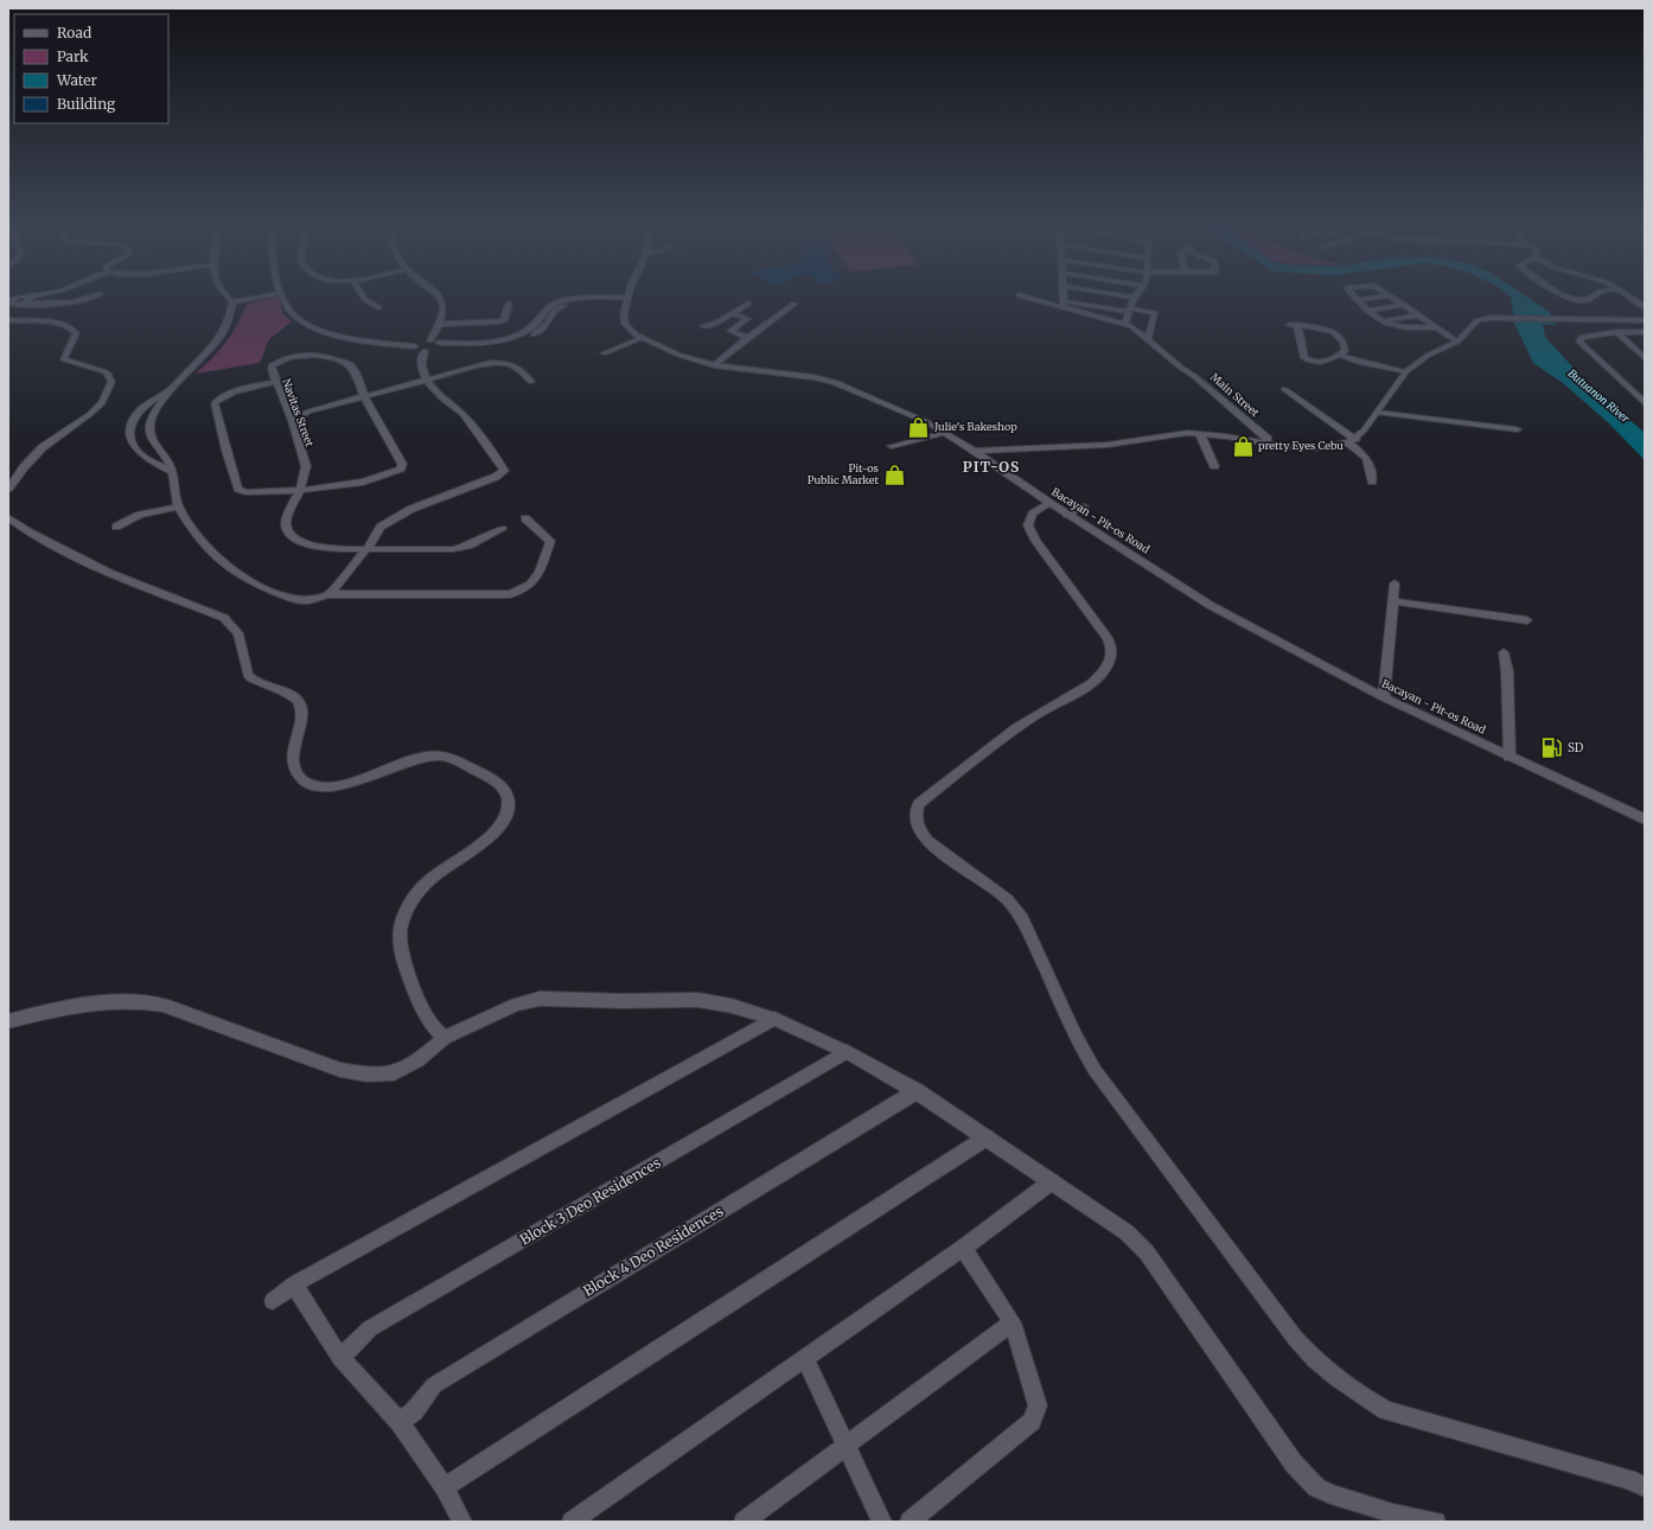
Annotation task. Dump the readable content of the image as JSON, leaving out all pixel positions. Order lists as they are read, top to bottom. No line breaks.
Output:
{"streets":{"street":["Main Street","Navitas Street","Bacayan - Pit-os Road","Block 3 Deo Residences","Block 4 Deo Residences"]},"districts":["PIT-OS"],"water":["Butuanon River"],"places":{"shop":["Julie's Bakeshop","pretty Eyes Cebu","Pit-os Public Market"],"fuel station":["SD"]},"legend":["Road","Park","Water","Building"]}
